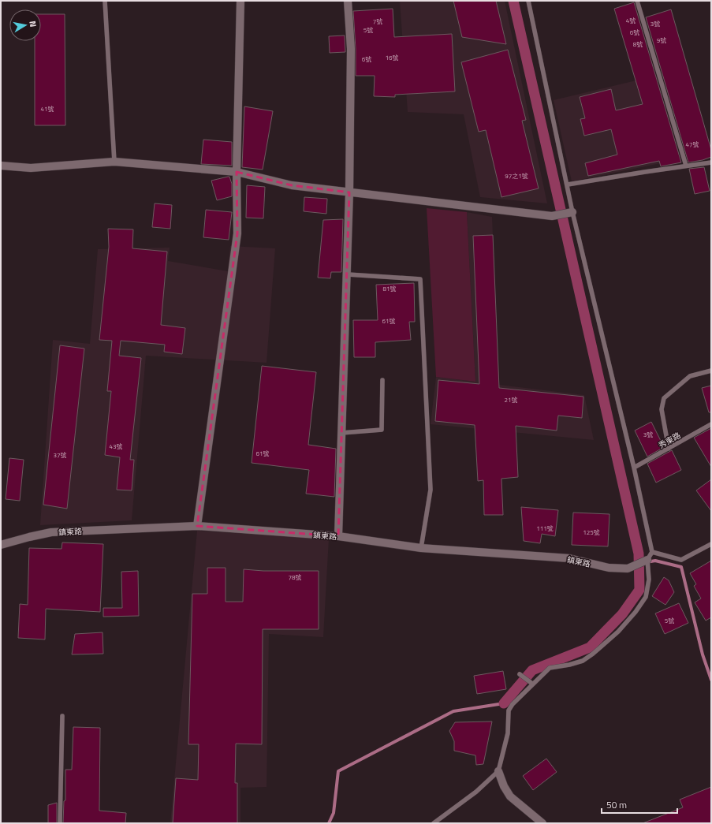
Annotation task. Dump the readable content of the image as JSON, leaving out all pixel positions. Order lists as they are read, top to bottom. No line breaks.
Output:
{"streets":{"street":["鎮東路"],"lane":["秀東路"]},"house_numbers":["4號","7號","3號","5號","6號","9號","8號","16號","6號","41號","47號","97之1號","81號","61號","21號","3號","43號","61號","37號","111號","125號","78號","5號"],"scale_bar":"50 m","north":"right"}
